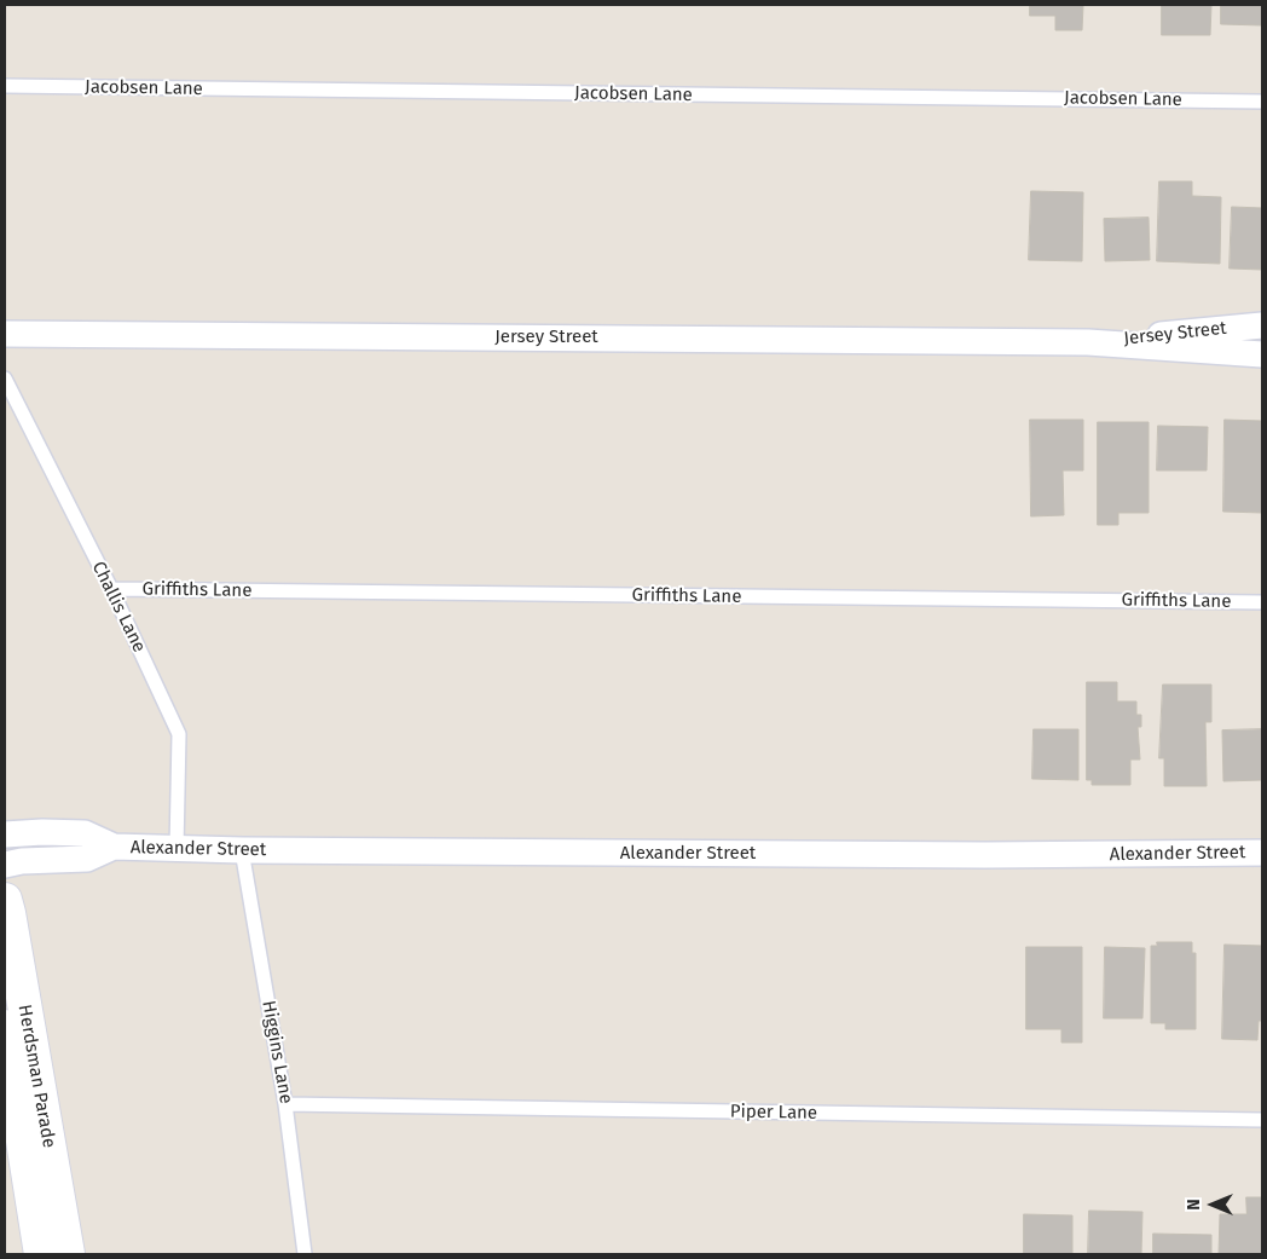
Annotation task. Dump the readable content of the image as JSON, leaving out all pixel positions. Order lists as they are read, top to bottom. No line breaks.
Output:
{"streets":{"main road":["Herdsman Parade"],"street":["Jersey Street","Alexander Street"],"lane":["Jacobsen Lane","Griffiths Lane","Challis Lane","Higgins Lane","Piper Lane"]},"crossings":[["Griffiths Lane","Challis Lane"],["Challis Lane","Alexander Street"],["Alexander Street","Higgins Lane"],["Higgins Lane","Piper Lane"]],"north":"left"}
